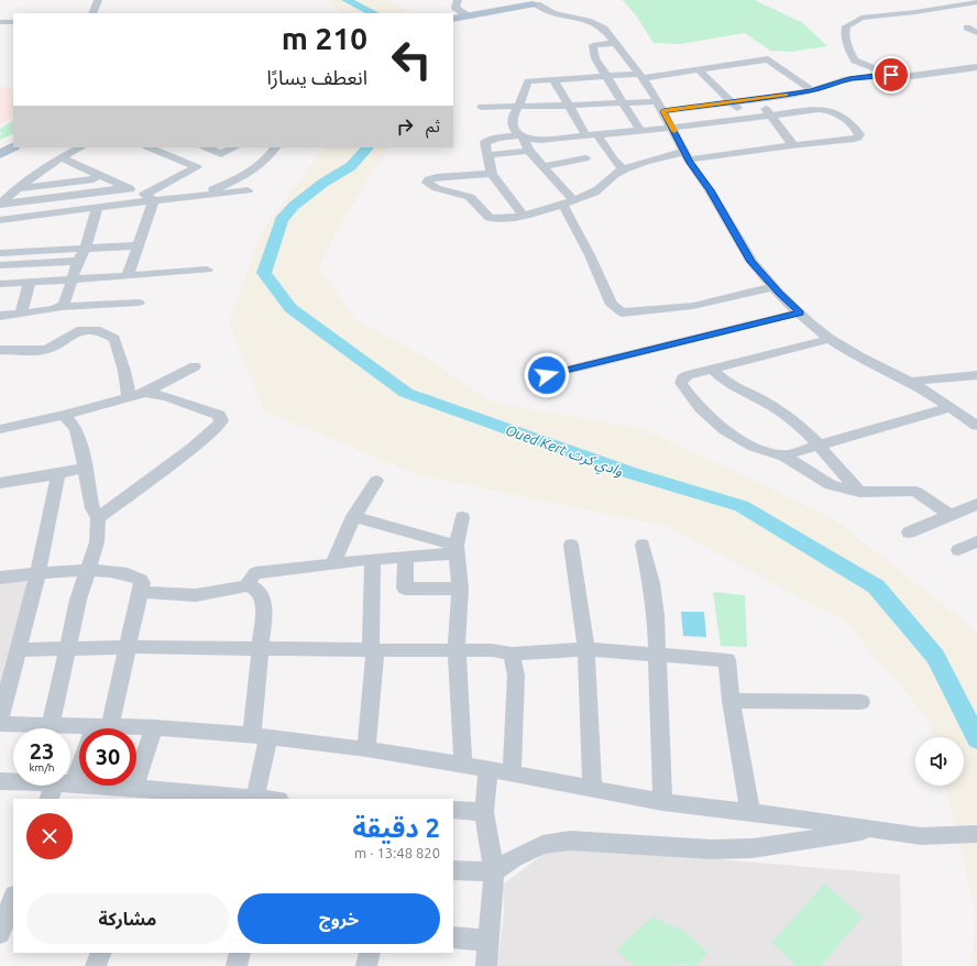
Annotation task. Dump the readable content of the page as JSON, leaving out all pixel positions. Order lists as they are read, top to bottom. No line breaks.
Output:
{"water":["Oued Kert وادي كرت"],"page":{"turn":["210 m","انعطف يسارًا"],"then":"ثم","speed":"23 km/h","limit":"30","heading":["2 دقيقة","820 m · 13:48"],"buttons":["خروج","مشاركة"]}}
